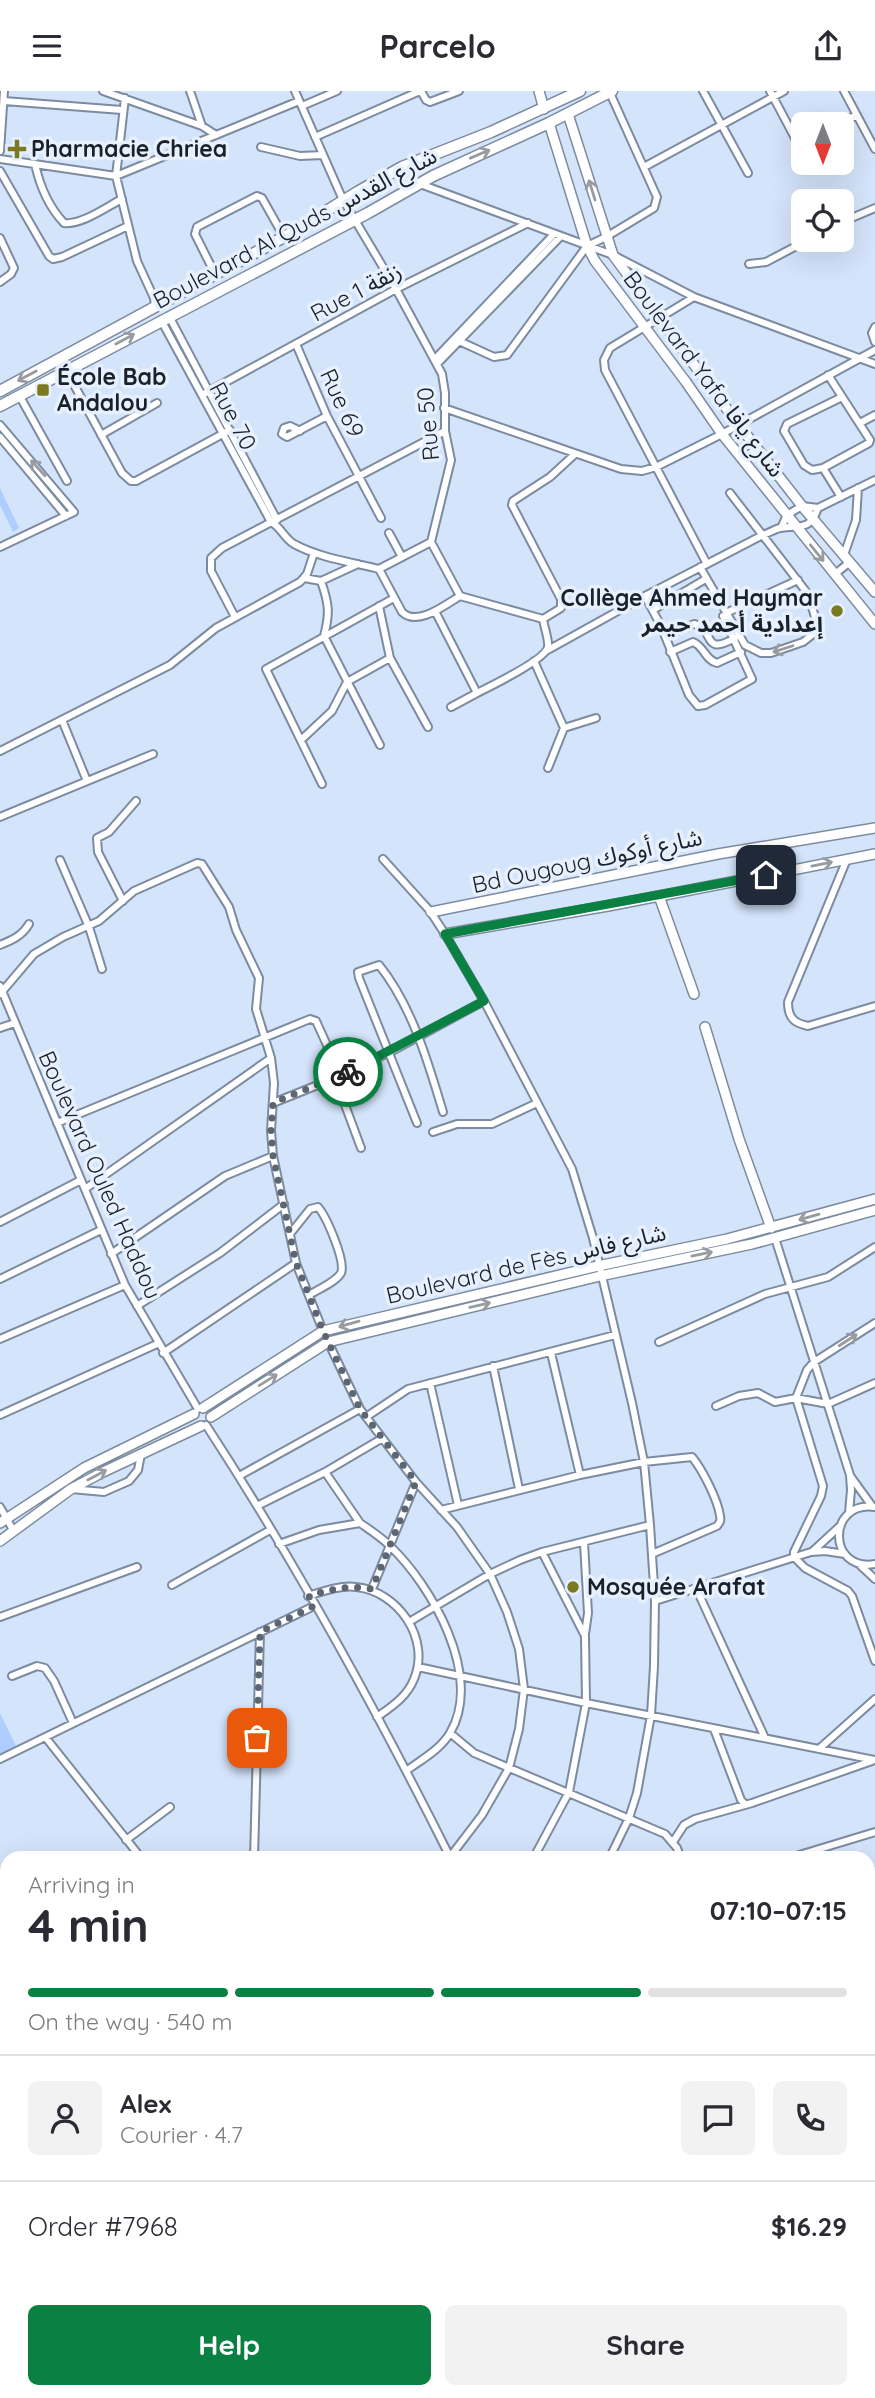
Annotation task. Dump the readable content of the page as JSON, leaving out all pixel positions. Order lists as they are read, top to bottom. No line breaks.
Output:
{"streets":{"main road":["Boulevard Al Quds شارع القدس"],"street":["Rue 1 زنقة","Boulevard Yafa شارع يافا","Rue 69","Rue 70","Rue 50","Bd Ougoug شارع أوكوك","Boulevard Ouled Haddou","Boulevard de Fès شارع فاس"]},"crossings":[["Boulevard Al Quds شارع القدس","Boulevard Yafa شارع يافا"],["Boulevard Al Quds شارع القدس","Rue 70"],["Boulevard Al Quds شارع القدس","Rue 50"],["Rue 1 زنقة","Rue 69"],["Rue 1 زنقة","Rue 70"],["Rue 1 زنقة","Rue 50"],["Boulevard Ouled Haddou","Boulevard de Fès شارع فاس"]],"places":{"health":["Pharmacie Chriea"],"transit":["École Bab Andalou"],"other":["Collège Ahmed Haymar إعدادية أحمد حيمر","Mosquée Arafat"]},"north":"bottom","page":{"header":"Parcelo","heading":["4 min","Arriving in","07:10–07:15"],"panel":["Alex","Courier · 4.7","Order #7968","$16.29"],"bar":"On the way · 540 m","buttons":["Help","Share"]}}
